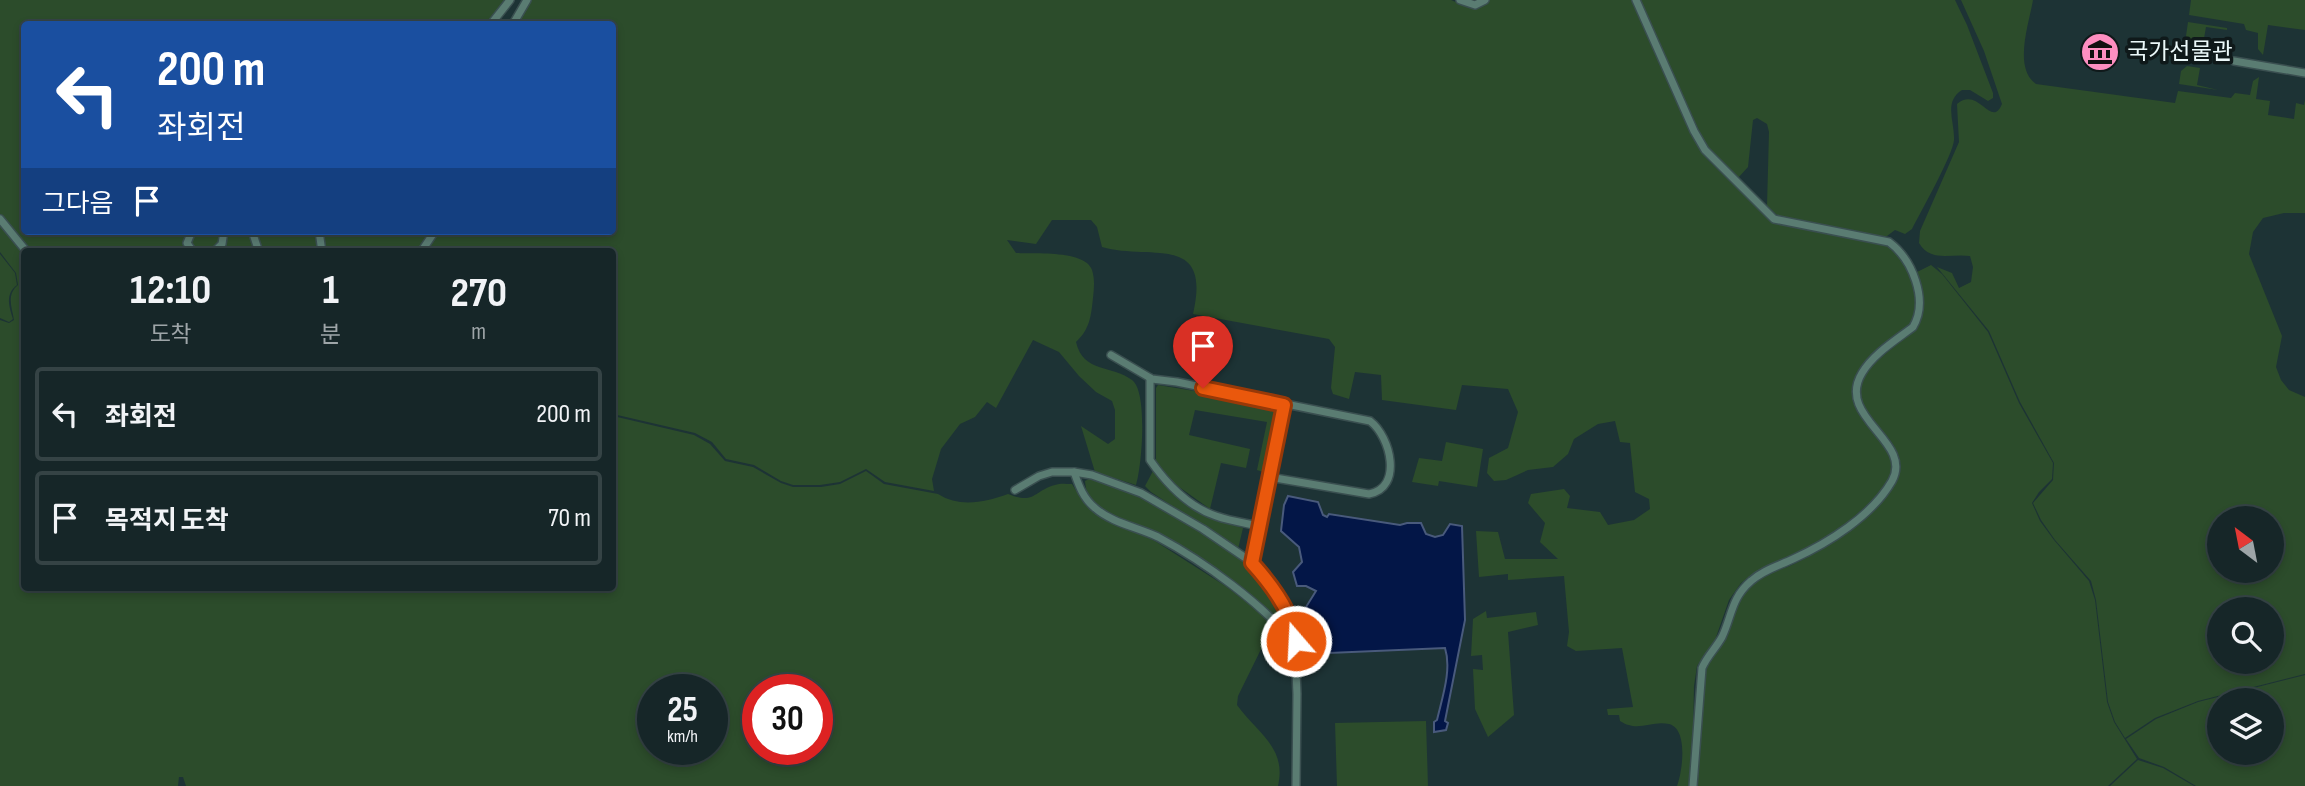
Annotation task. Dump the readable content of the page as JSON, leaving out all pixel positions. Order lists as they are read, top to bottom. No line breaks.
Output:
{"places":{"museum":["국가선물관"]},"north":"top left","page":{"turn":["200 m","좌회전"],"then":"그다음","eta":["12:10","도착","1","분","270","m"],"list":[{"name":"좌회전","value":"200 m"},{"name":"목적지 도착","value":"70 m"}],"speed":"25 km/h","limit":"30"}}
